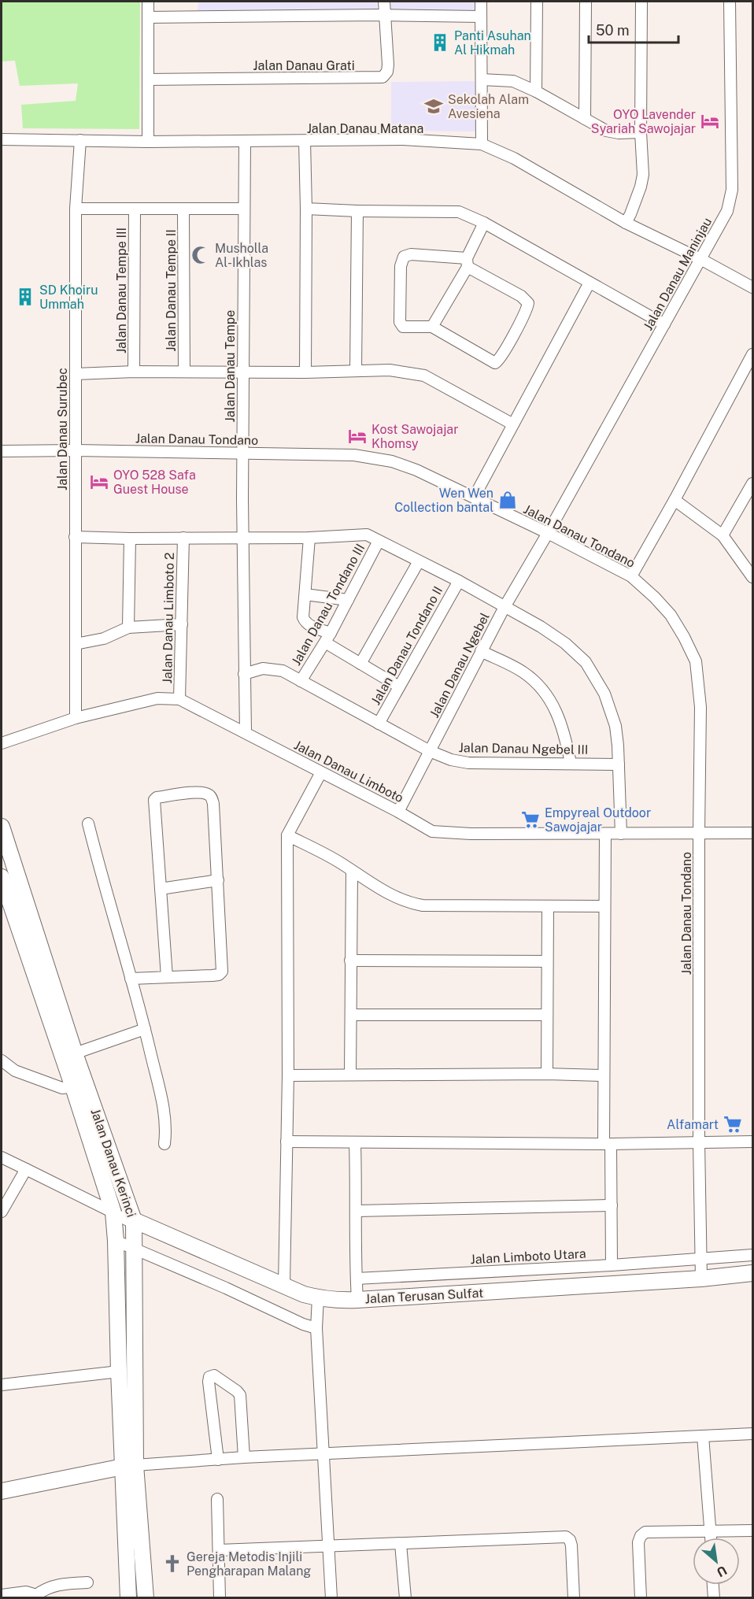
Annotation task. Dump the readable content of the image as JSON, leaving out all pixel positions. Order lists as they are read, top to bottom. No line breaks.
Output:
{"streets":{"street":["Jalan Danau Grati","Jalan Danau Matana","Jalan Danau Maninjau","Jalan Danau Tempe III","Jalan Danau Tempe II","Jalan Danau Tempe","Jalan Danau Surubec","Jalan Danau Tondano","Jalan Danau Tondano III","Jalan Danau Limboto 2","Jalan Danau Tondano II","Jalan Danau Ngebel","Jalan Danau Ngebel III","Jalan Danau Limboto","Jalan Danau Kerinci","Jalan Limboto Utara","Jalan Terusan Sulfat"]},"crossings":[["Jalan Danau Matana","Jalan Danau Maninjau"],["Jalan Danau Matana","Jalan Danau Tempe"],["Jalan Danau Matana","Jalan Danau Surubec"],["Jalan Danau Maninjau","Jalan Danau Tondano"],["Jalan Danau Maninjau","Jalan Danau Ngebel"],["Jalan Danau Tempe","Jalan Danau Tondano"],["Jalan Danau Tempe","Jalan Danau Ngebel III"],["Jalan Danau Tempe","Jalan Danau Limboto"],["Jalan Danau Surubec","Jalan Danau Tondano"],["Jalan Danau Surubec","Jalan Danau Limboto"],["Jalan Danau Tondano","Jalan Danau Ngebel"],["Jalan Danau Tondano","Jalan Danau Limboto"],["Jalan Danau Tondano","Jalan Limboto Utara"],["Jalan Danau Tondano","Jalan Terusan Sulfat"],["Jalan Danau Tondano III","Jalan Danau Ngebel III"],["Jalan Danau Limboto 2","Jalan Danau Limboto"],["Jalan Danau Tondano II","Jalan Danau Ngebel III"],["Jalan Danau Ngebel","Jalan Danau Ngebel III"],["Jalan Danau Ngebel","Jalan Danau Limboto"],["Jalan Danau Kerinci","Jalan Terusan Sulfat"]],"places":{"building":["Panti Asuhan Al Hikmah","SD Khoiru Ummah"],"school or university":["Sekolah Alam Avesiena"],"hotel":["OYO Lavender Syariah Sawojajar","Kost Sawojajar Khomsy","OYO 528 Safa Guest House"],"mosque":["Musholla Al-Ikhlas"],"shop":["Wen Wen Collection bantal"],"supermarket":["Empyreal Outdoor Sawojajar","Alfamart"],"church":["Gereja Metodis Injili Pengharapan Malang"]},"scale_bar":"50 m","north":"bottom right"}
